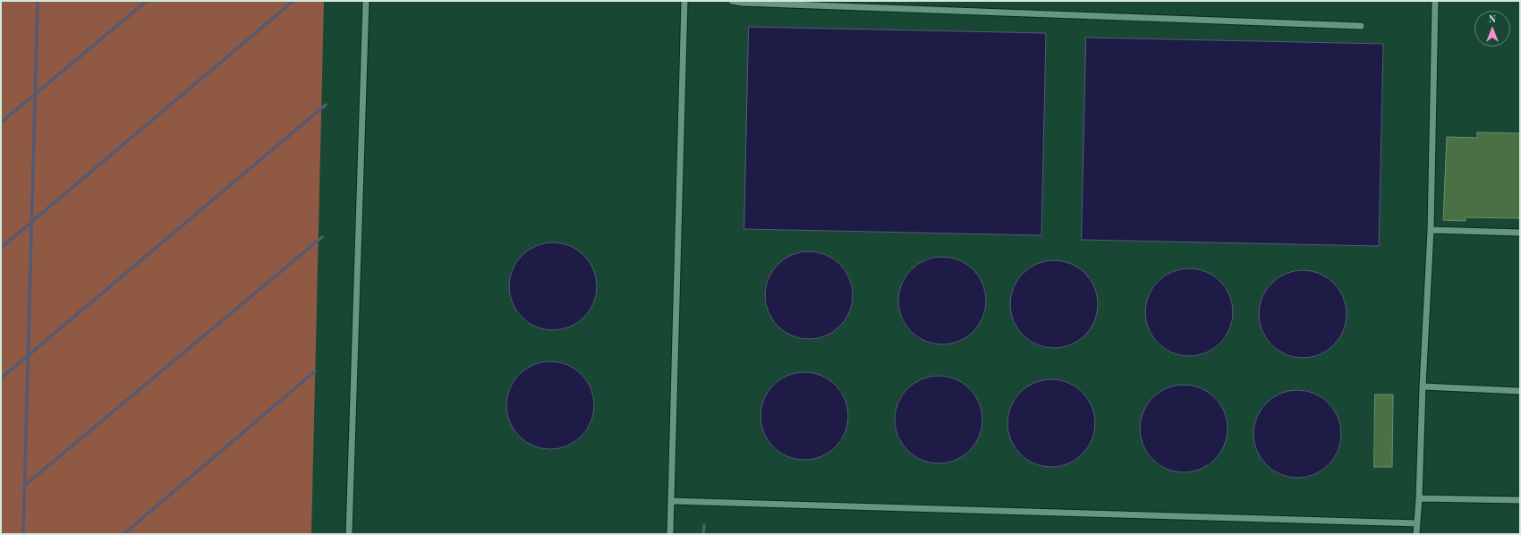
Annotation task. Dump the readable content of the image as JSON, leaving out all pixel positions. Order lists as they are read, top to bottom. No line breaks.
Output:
{"north":"top"}
